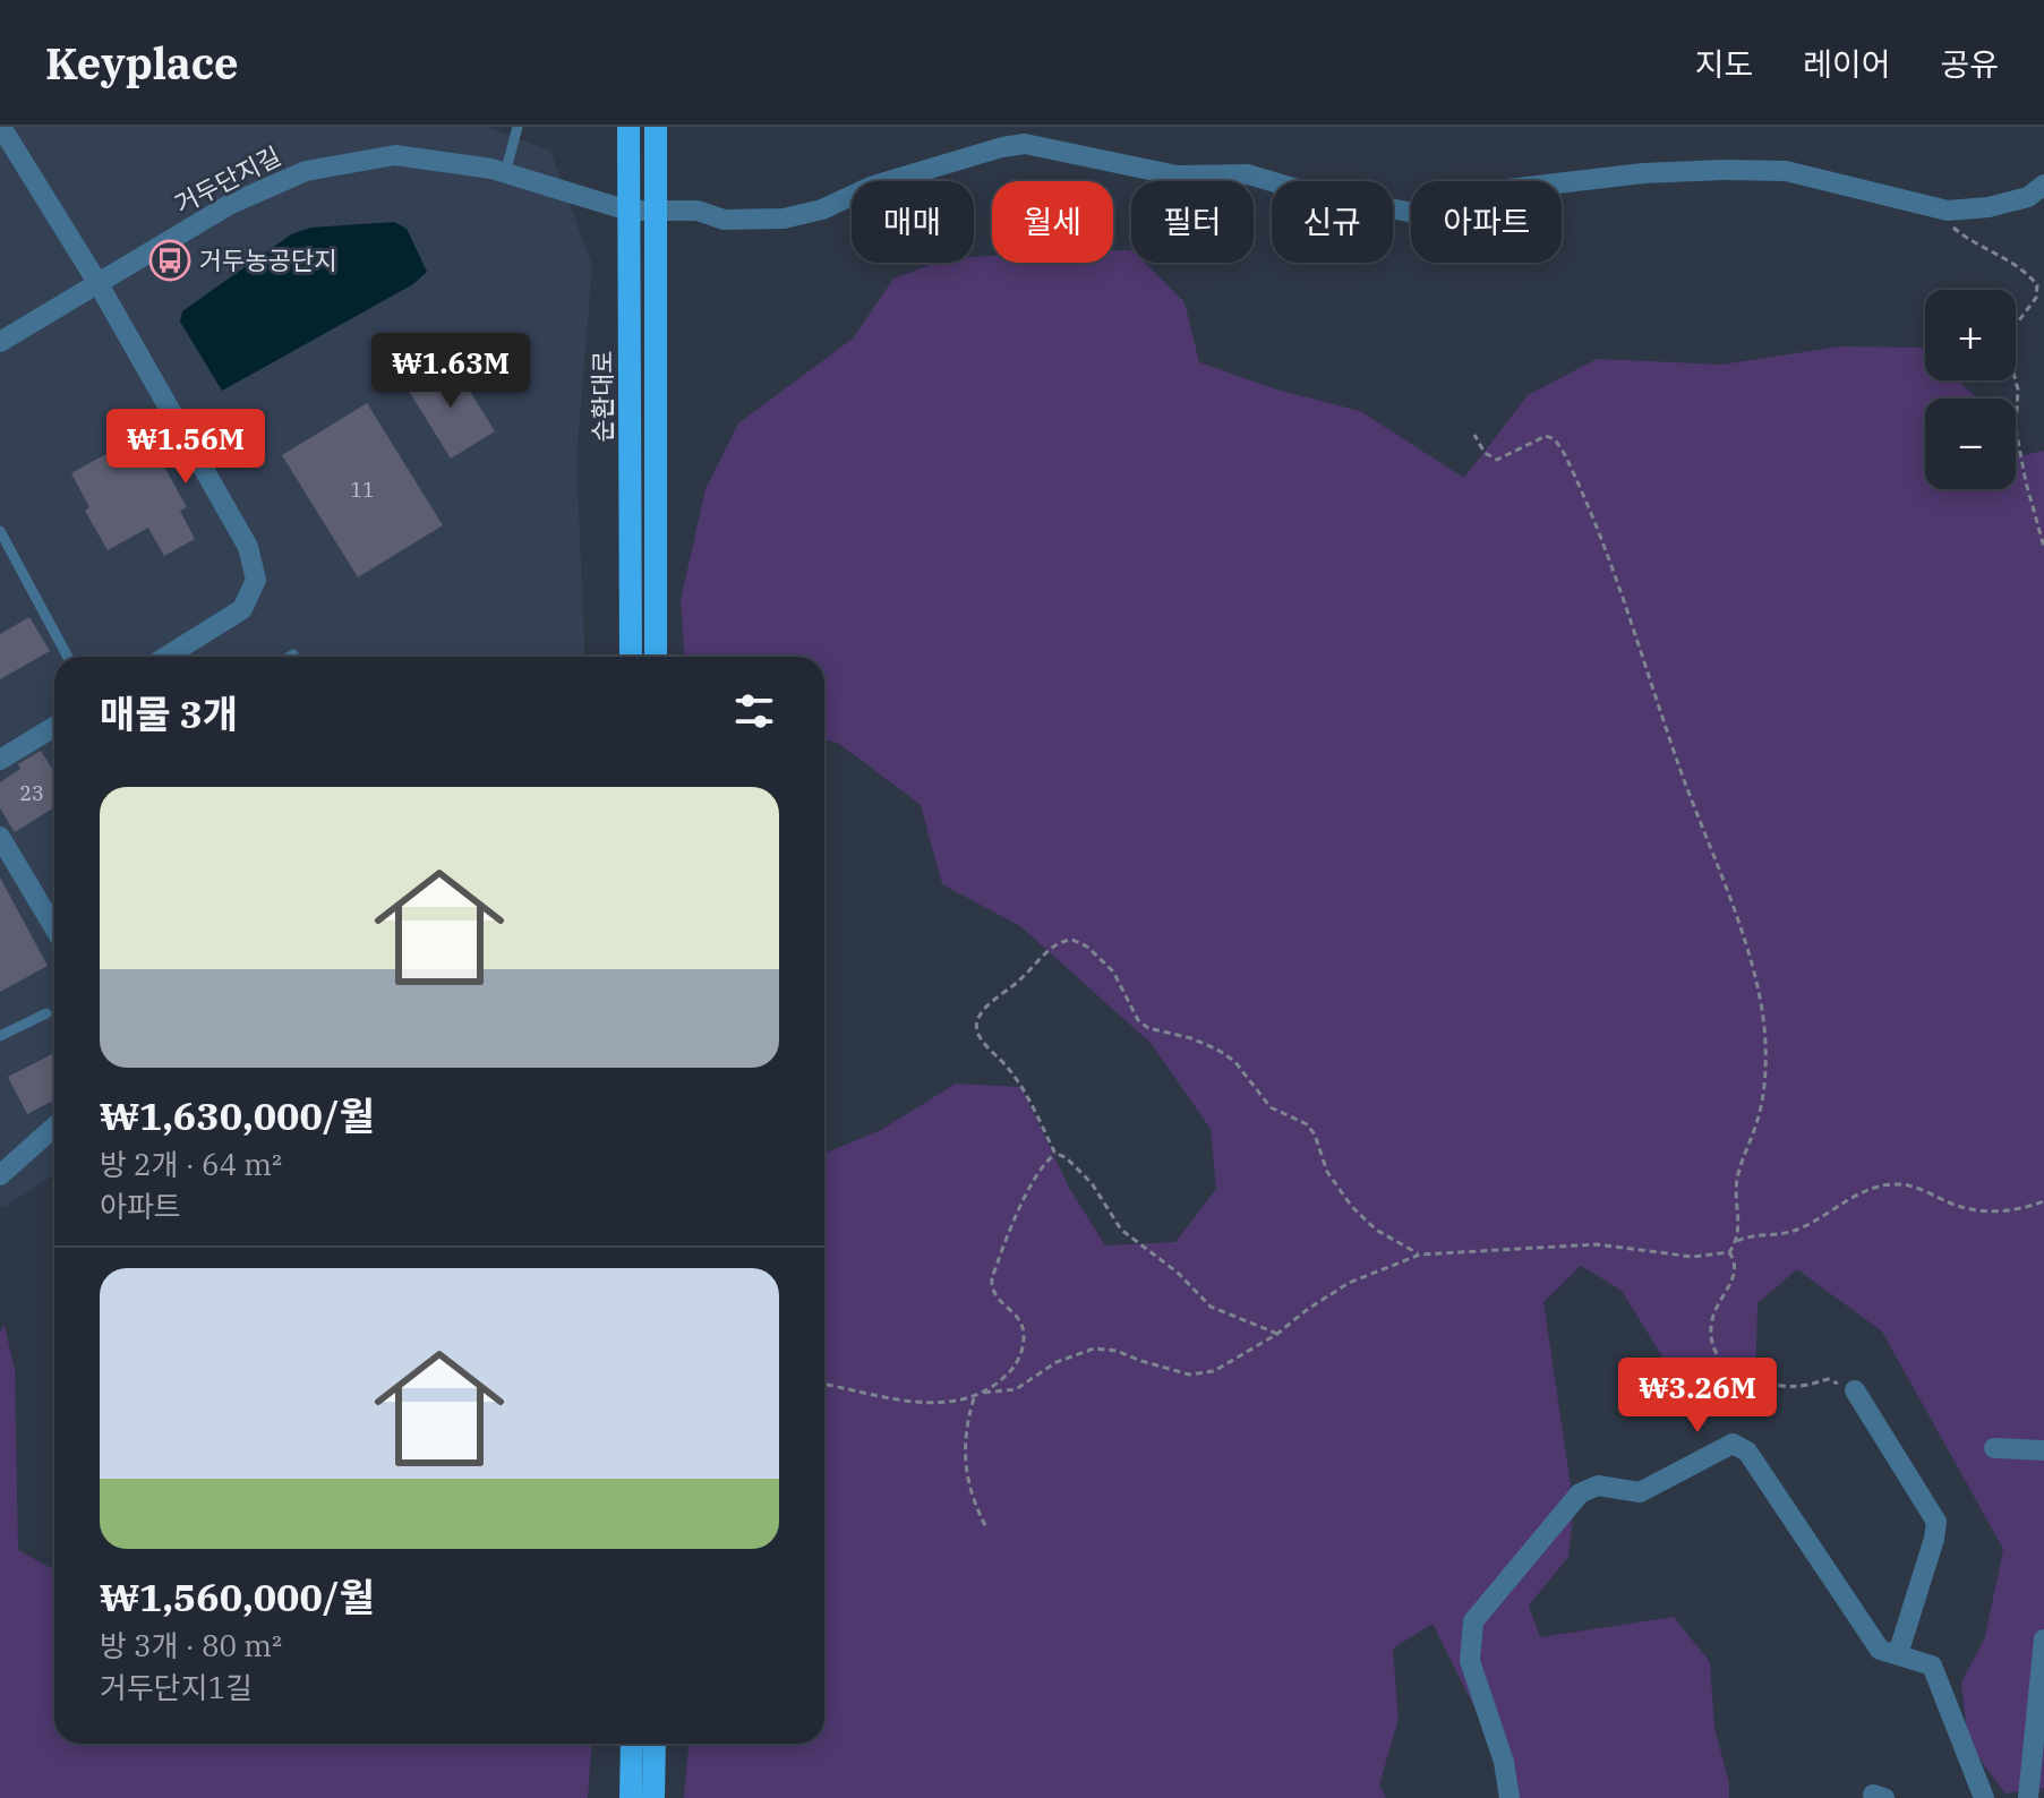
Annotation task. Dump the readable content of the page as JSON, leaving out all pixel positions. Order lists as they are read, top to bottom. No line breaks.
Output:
{"streets":{"main road":["순환대로"],"street":["거두단지길"]},"crossings":[["거두단지길","순환대로"]],"places":{"bus stop":["거두농공단지"]},"house_numbers":["11","23"],"page":{"header":"Keyplace","nav":["지도","레이어","공유"],"chip":["매매","월세","필터","신규","아파트"],"map_buttons":["+","−"],"price":["₩1.63M","₩1.56M","₩3.26M"],"heading":"매물 3개","list":[{"name":"₩1,630,000/월","note":"방 2개 · 64 m² · 아파트"},{"name":"₩1,560,000/월","note":"방 3개 · 80 m² · 거두단지1길"}]}}
